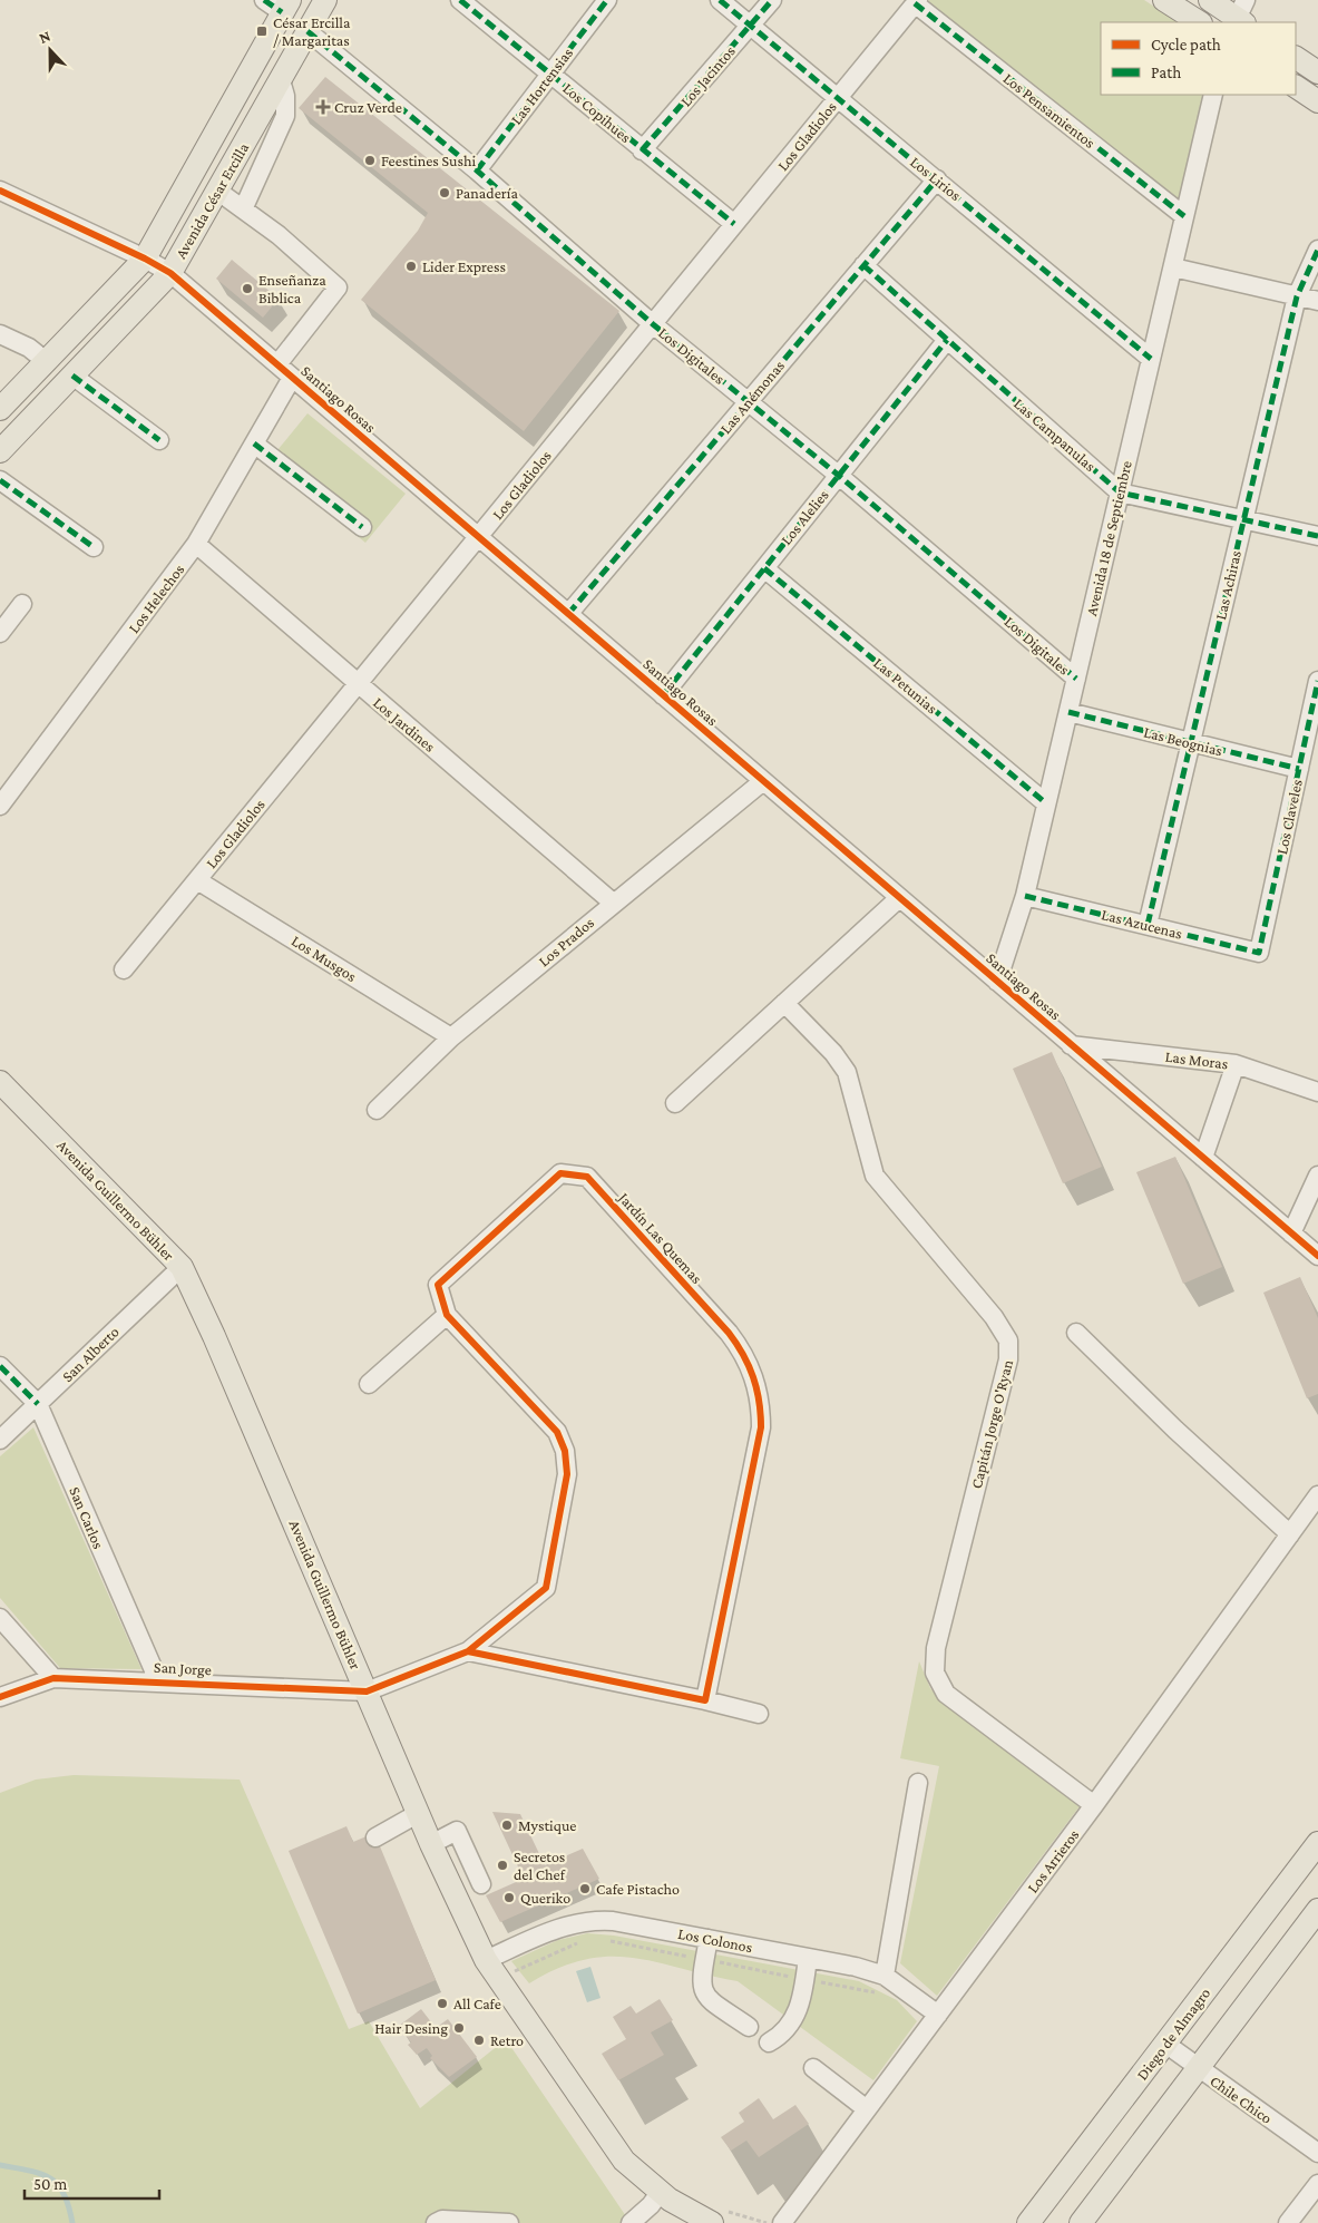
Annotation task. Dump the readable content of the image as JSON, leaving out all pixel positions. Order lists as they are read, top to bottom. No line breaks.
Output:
{"streets":{"main road":["Avenida César Ercilla","Avenida Guillermo Bühler","Diego de Almagro"],"street":["Los Jacintos","Las Hortensias","Los Pensamientos","Los Copihues","Los Gladiolos","Los Lirios","Los Digitales","Las Anémonas","Santiago Rosas","Las Campanulas","Los Alelies","Avenida 18 de Septiembre","Las Achiras","Los Helechos","Las Petunias","Los Jardines","Las Beognias","Los Claveles","Las Azucenas","Los Prados","Los Musgos","Las Moras","Jardín Las Quemas","San Alberto","Capitán Jorge O'Ryan","San Carlos","San Jorge","Los Arrieros","Los Colonos","Chile Chico"]},"crossings":[["Los Jacintos","Los Copihues"],["Los Jacintos","Los Lirios"],["Las Hortensias","Los Copihues"],["Las Hortensias","Los Digitales"],["Los Pensamientos","Los Gladiolos"],["Los Pensamientos","Avenida 18 de Septiembre"],["Los Copihues","Los Gladiolos"],["Los Gladiolos","Los Lirios"],["Los Gladiolos","Los Digitales"],["Los Gladiolos","Santiago Rosas"],["Los Gladiolos","Los Jardines"],["Los Gladiolos","Los Musgos"],["Los Lirios","Las Anémonas"],["Los Lirios","Avenida 18 de Septiembre"],["Avenida César Ercilla","Los Digitales"],["Avenida César Ercilla","Santiago Rosas"],["Los Digitales","Las Anémonas"],["Los Digitales","Los Alelies"],["Los Digitales","Avenida 18 de Septiembre"],["Las Anémonas","Santiago Rosas"],["Las Anémonas","Las Campanulas"],["Santiago Rosas","Los Alelies"],["Santiago Rosas","Avenida 18 de Septiembre"],["Santiago Rosas","Los Helechos"],["Santiago Rosas","Los Prados"],["Santiago Rosas","Las Moras"],["Las Campanulas","Los Alelies"],["Las Campanulas","Avenida 18 de Septiembre"],["Las Campanulas","Las Achiras"],["Los Alelies","Las Petunias"],["Avenida 18 de Septiembre","Las Petunias"],["Avenida 18 de Septiembre","Las Beognias"],["Avenida 18 de Septiembre","Las Azucenas"],["Las Achiras","Las Beognias"],["Las Achiras","Las Azucenas"],["Los Helechos","Los Jardines"],["Los Jardines","Los Prados"],["Las Beognias","Los Claveles"],["Los Claveles","Las Azucenas"],["Los Prados","Los Musgos"],["Avenida Guillermo Bühler","Jardín Las Quemas"],["Avenida Guillermo Bühler","San Alberto"],["Avenida Guillermo Bühler","San Jorge"],["Avenida Guillermo Bühler","Los Colonos"],["Jardín Las Quemas","San Jorge"],["San Alberto","San Carlos"],["Capitán Jorge O'Ryan","Los Arrieros"],["San Carlos","San Jorge"],["Los Arrieros","Los Colonos"],["Diego de Almagro","Chile Chico"]],"places":{"transit":["César Ercilla / Margaritas"],"health":["Cruz Verde"],"other":["Feestines Sushi","Panadería","Lider Express","Enseñanza Biblica","Mystique","Secretos del Chef","Cafe Pistacho","Queriko","All Cafe","Hair Desing","Retro"]},"legend":["Cycle path","Path"],"scale_bar":"50 m","north":"top"}
